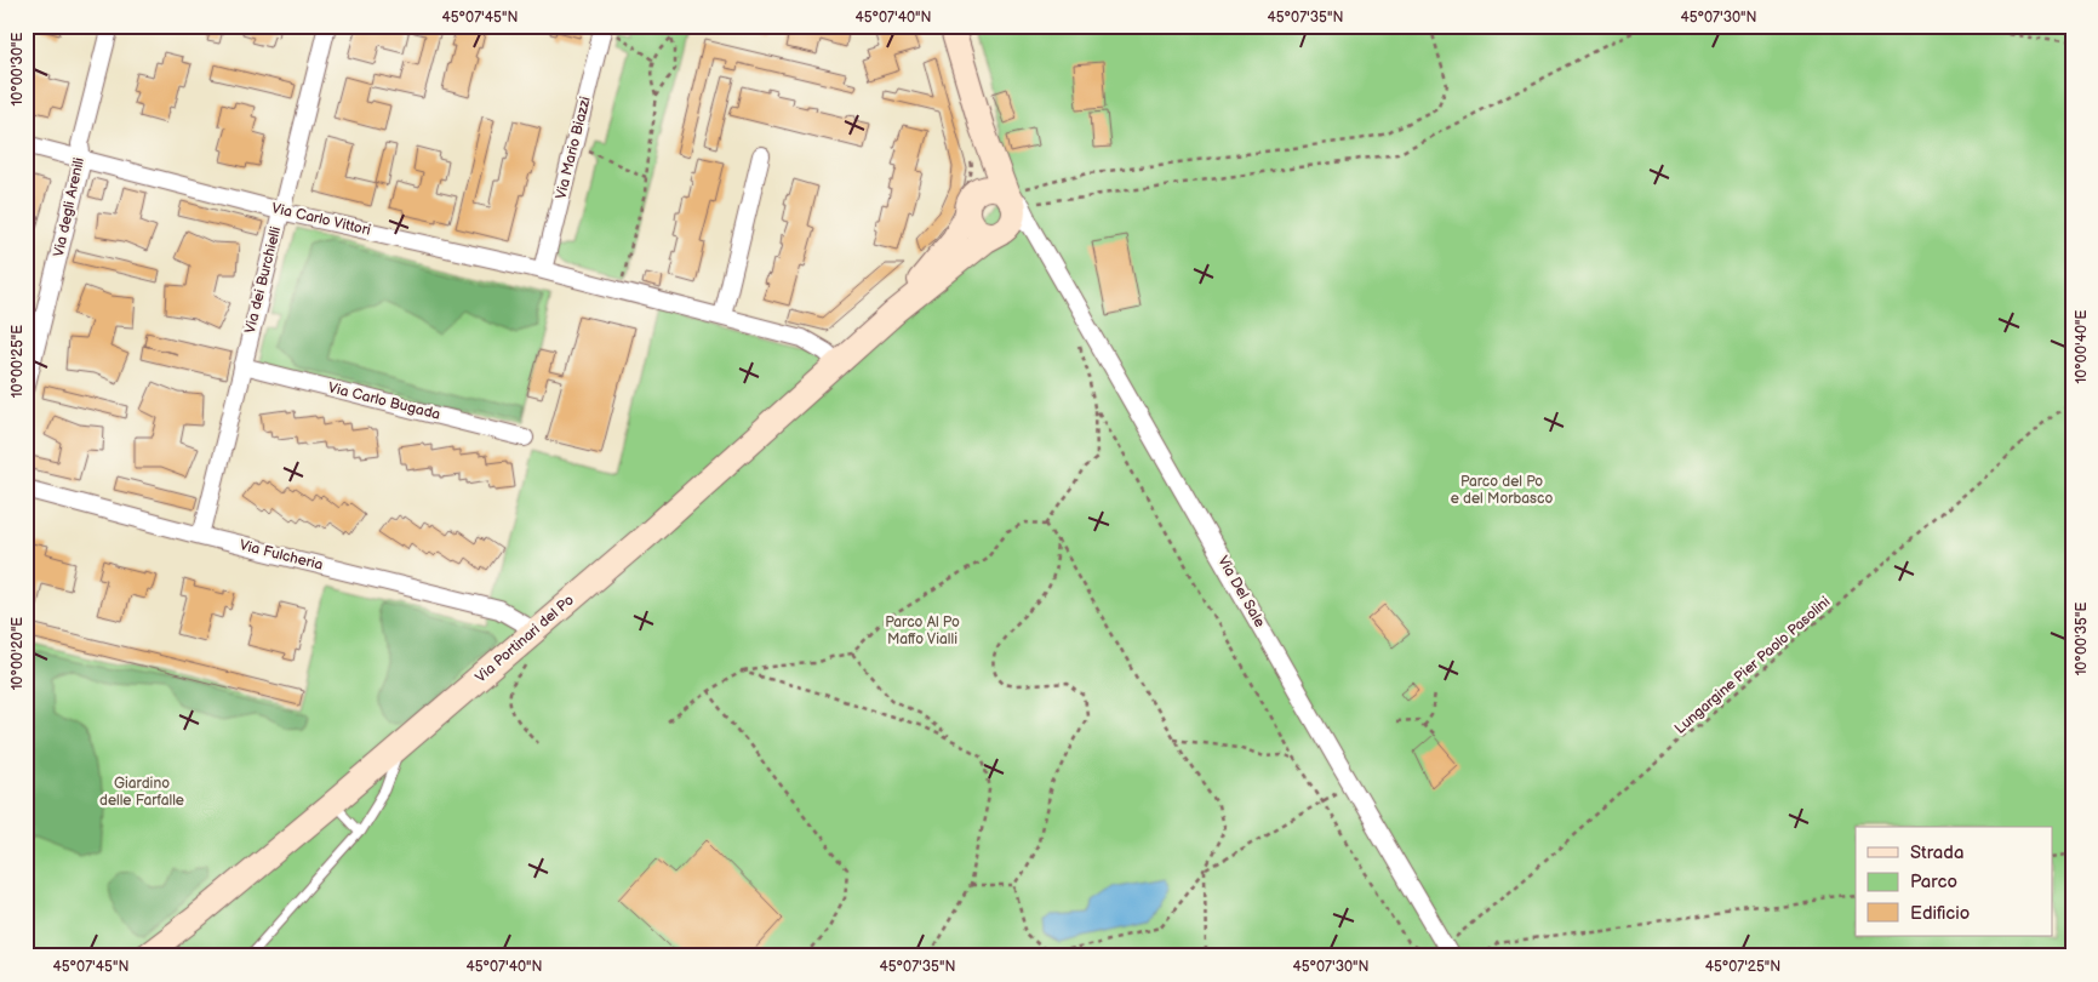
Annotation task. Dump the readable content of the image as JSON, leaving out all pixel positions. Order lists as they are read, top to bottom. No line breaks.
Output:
{"streets":{"street":["Via Mario Biazzi","Via degli Arenili","Via Carlo Vittori","Via dei Burchielli","Via Carlo Bugada","Via Fulcheria","Via Del Sale","Via Portinari del Po"],"path":["Lungargine Pier Paolo Pasolini"]},"crossings":[["Via Mario Biazzi","Via Carlo Vittori"],["Via degli Arenili","Via Carlo Vittori"],["Via Carlo Vittori","Via dei Burchielli"],["Via Carlo Vittori","Via Portinari del Po"],["Via dei Burchielli","Via Carlo Bugada"],["Via dei Burchielli","Via Fulcheria"],["Via Fulcheria","Via Portinari del Po"],["Via Del Sale","Via Portinari del Po"],["Via Del Sale","Lungargine Pier Paolo Pasolini"]],"parks":["Parco del Po e del Morbasco","Parco Al Po Maffo Vialli","Giardino delle Farfalle"],"legend":["Strada","Parco","Edificio"],"coordinates":["45°07'45\"N","45°07'40\"N","45°07'35\"N","45°07'30\"N","10°00'30\"E","10°00'40\"E","10°00'25\"E","10°00'35\"E","10°00'20\"E","45°07'25\"N"]}
